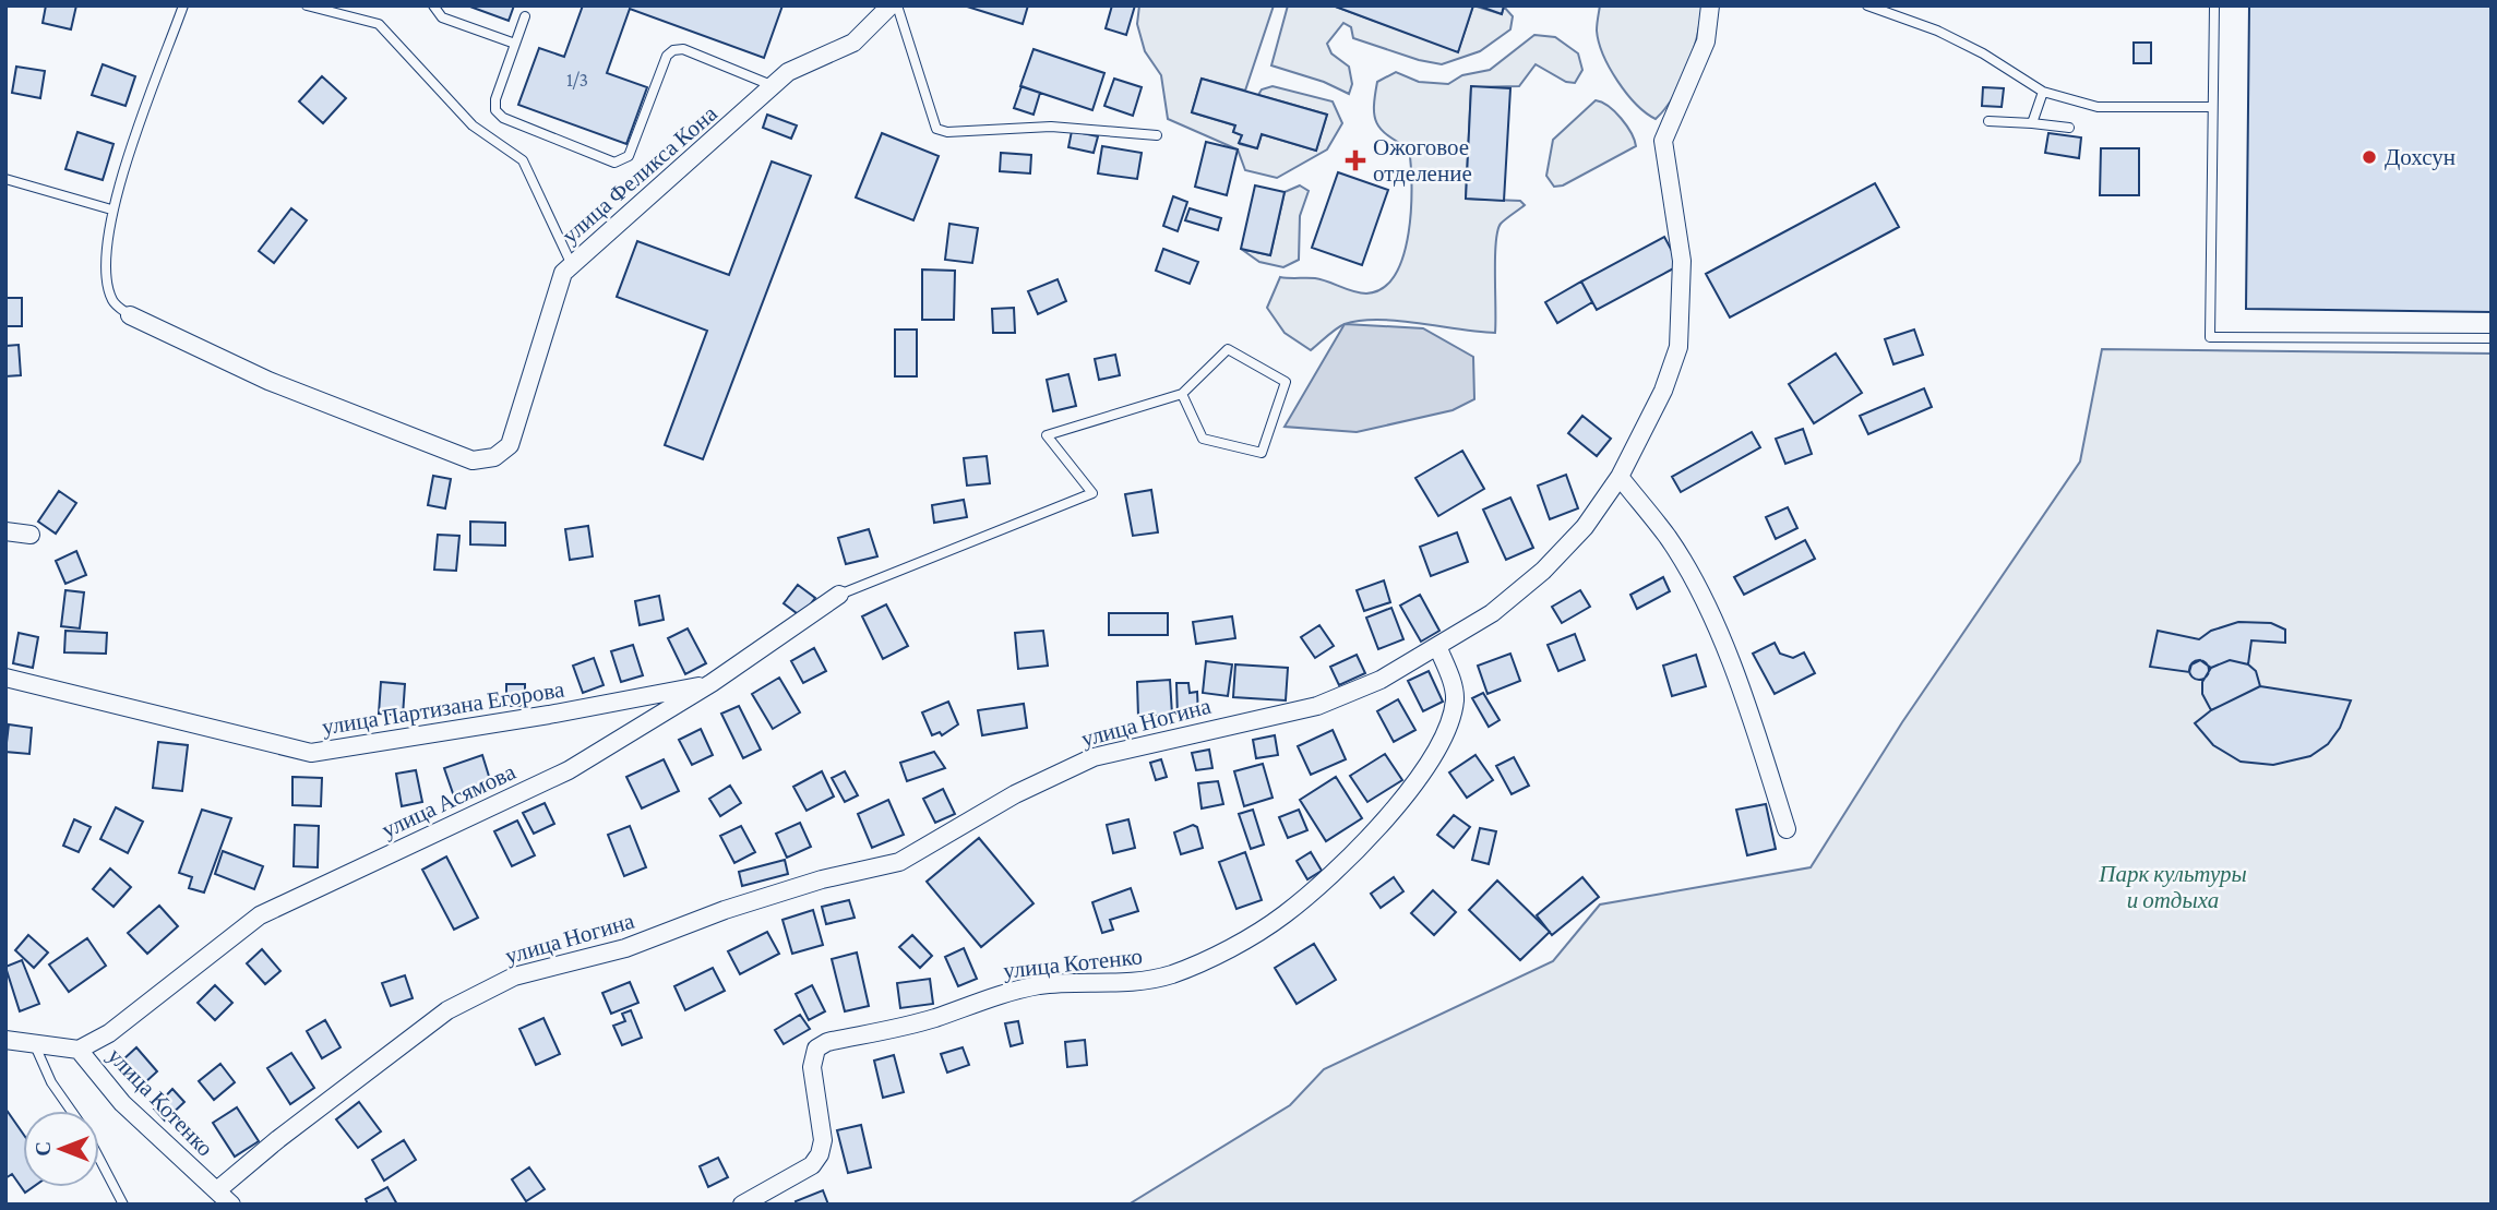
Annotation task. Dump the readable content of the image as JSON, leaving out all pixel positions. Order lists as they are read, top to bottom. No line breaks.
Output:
{"streets":{"street":["улица Феликса Кона","улица Партизана Егорова","улица Ногина","улица Асямова","улица Котенко"]},"crossings":[["улица Партизана Егорова","улица Асямова"],["улица Ногина","улица Котенко"],["улица Асямова","улица Котенко"]],"parks":["Парк культуры и отдыха"],"places":{"other":["Дохсун"],"health":["Ожоговое отделение"]},"house_numbers":["1/3"],"north":"left"}
